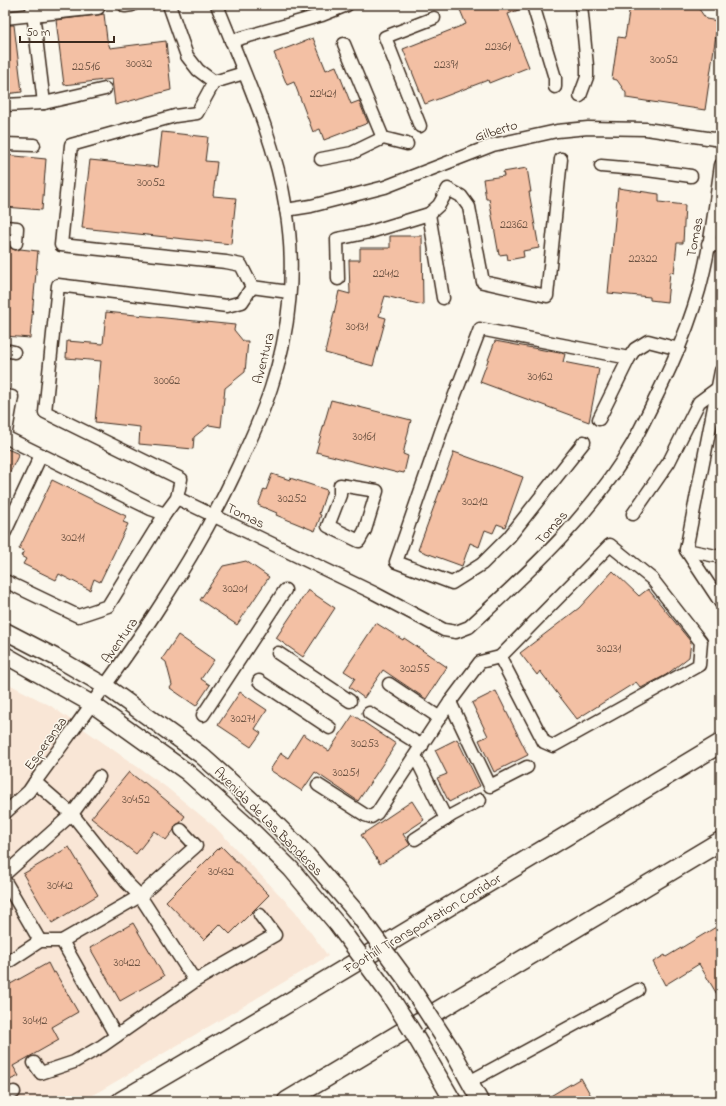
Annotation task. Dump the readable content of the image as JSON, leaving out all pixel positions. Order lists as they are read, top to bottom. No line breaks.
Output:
{"streets":{"highway":["Foothill Transportation Corridor"],"main road":["Avenida de Las Banderas"],"street":["Gilberto","Tomas","Aventura","Esperanza"]},"crossings":[["Gilberto","Aventura"],["Tomas","Aventura"],["Aventura","Esperanza"],["Aventura","Avenida de Las Banderas"],["Esperanza","Avenida de Las Banderas"]],"house_numbers":["22361","30052","30032","22391","22516","22421","30052","22362","22322","22412","30131","30162","30062","30161","30252","30212","30211","30201","30231","30255","30271","30253","30251","30452","30432","30442","30422","30412"],"scale_bar":"50 m"}
